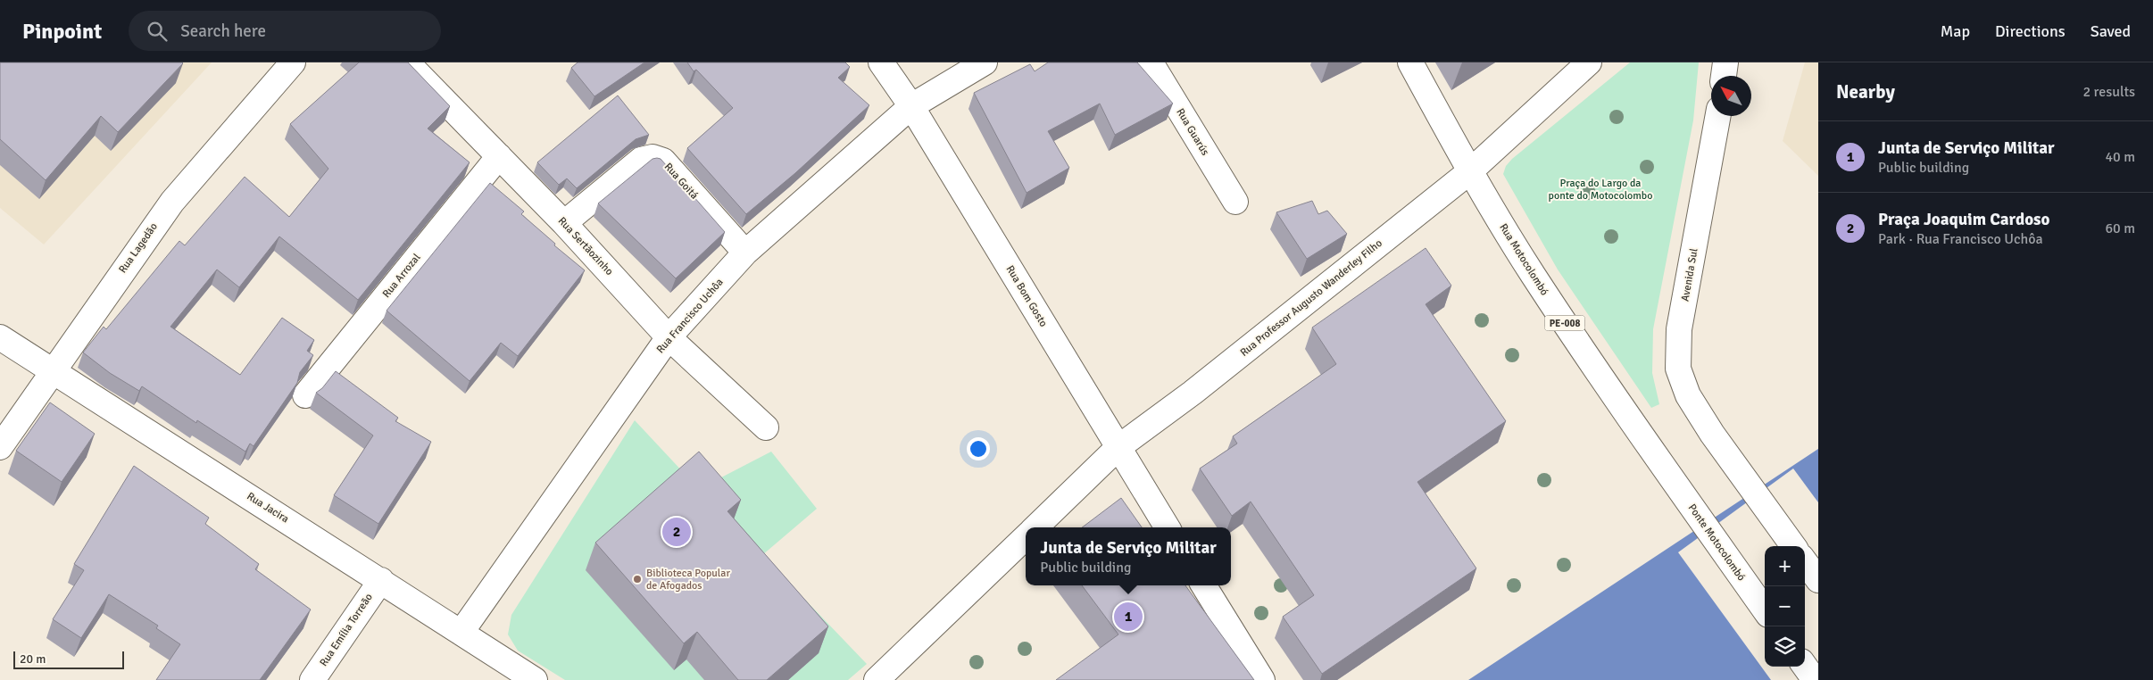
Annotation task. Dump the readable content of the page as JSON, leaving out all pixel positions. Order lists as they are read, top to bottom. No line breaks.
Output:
{"streets":{"main road":["Rua Guarús","Rua Goitá","Rua Sertãozinho","Rua Lagedão","Rua Motocolombó","Avenida Sul","Rua Arrozal","Rua Bom Gosto","Rua Professor Augusto Wanderley Filho","Rua Francisco Uchôa","PE-008","Rua Jacira","Ponte Motocolombó","Rua Emília Torreão"]},"crossings":[["Rua Goitá","Rua Sertãozinho"],["Rua Goitá","Rua Francisco Uchôa"],["Rua Sertãozinho","Rua Arrozal"],["Rua Sertãozinho","Rua Francisco Uchôa"],["Rua Lagedão","Rua Jacira"],["Rua Motocolombó","Rua Professor Augusto Wanderley Filho"],["Rua Motocolombó","Ponte Motocolombó"],["Rua Bom Gosto","Rua Professor Augusto Wanderley Filho"],["Rua Bom Gosto","Rua Francisco Uchôa"],["Rua Francisco Uchôa","Rua Jacira"],["Rua Jacira","Rua Emília Torreão"]],"parks":["Praça do Largo da ponte do Motocolombo"],"places":["Biblioteca Popular de Afogados"],"scale_bar":"20 m","north":"top left","page":{"header":"Pinpoint","search":"Search here","nav":["Map","Directions","Saved"],"heading":["Nearby","2 results"],"list":[{"mark":"1","name":"Junta de Serviço Militar","note":"Public building","value":"40 m"},{"mark":"2","name":"Praça Joaquim Cardoso","note":"Park · Rua Francisco Uchôa","value":"60 m"}],"pins":["2","1"],"popup":["Junta de Serviço Militar","Public building"],"map_buttons":["+","−"],"scale":"20 m"}}
